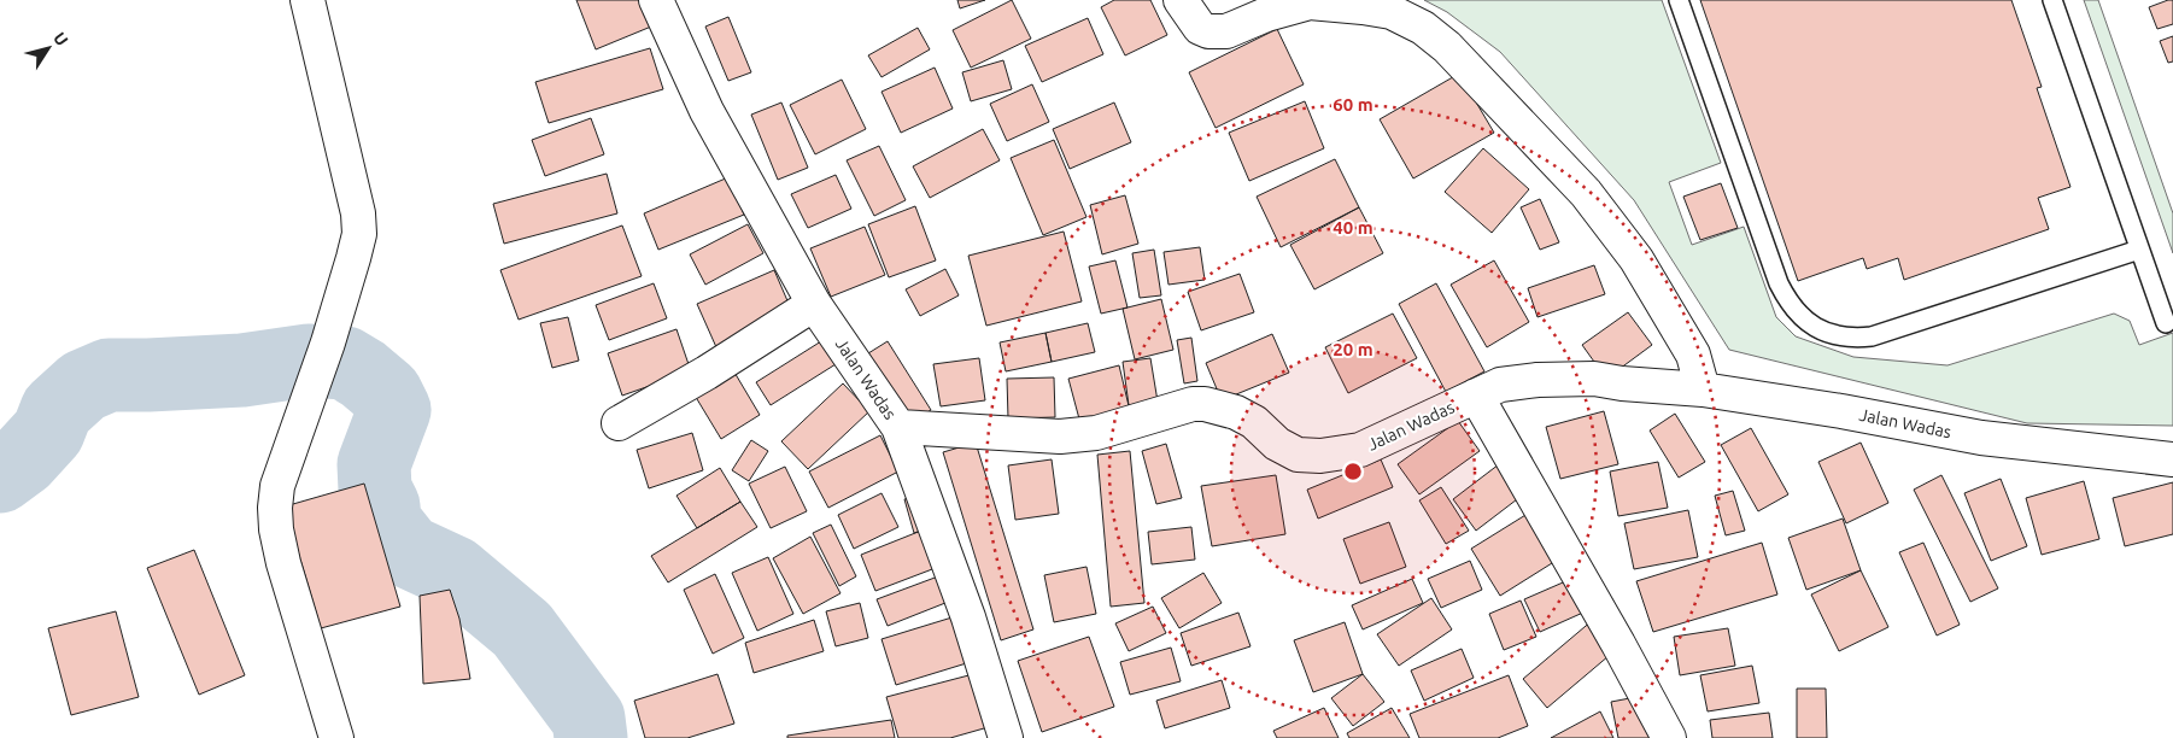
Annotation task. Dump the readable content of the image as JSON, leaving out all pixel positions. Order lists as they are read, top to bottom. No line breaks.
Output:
{"streets":{"street":["Jalan Wadas"]},"north":"top right","rings":["60 m","40 m","20 m"]}
